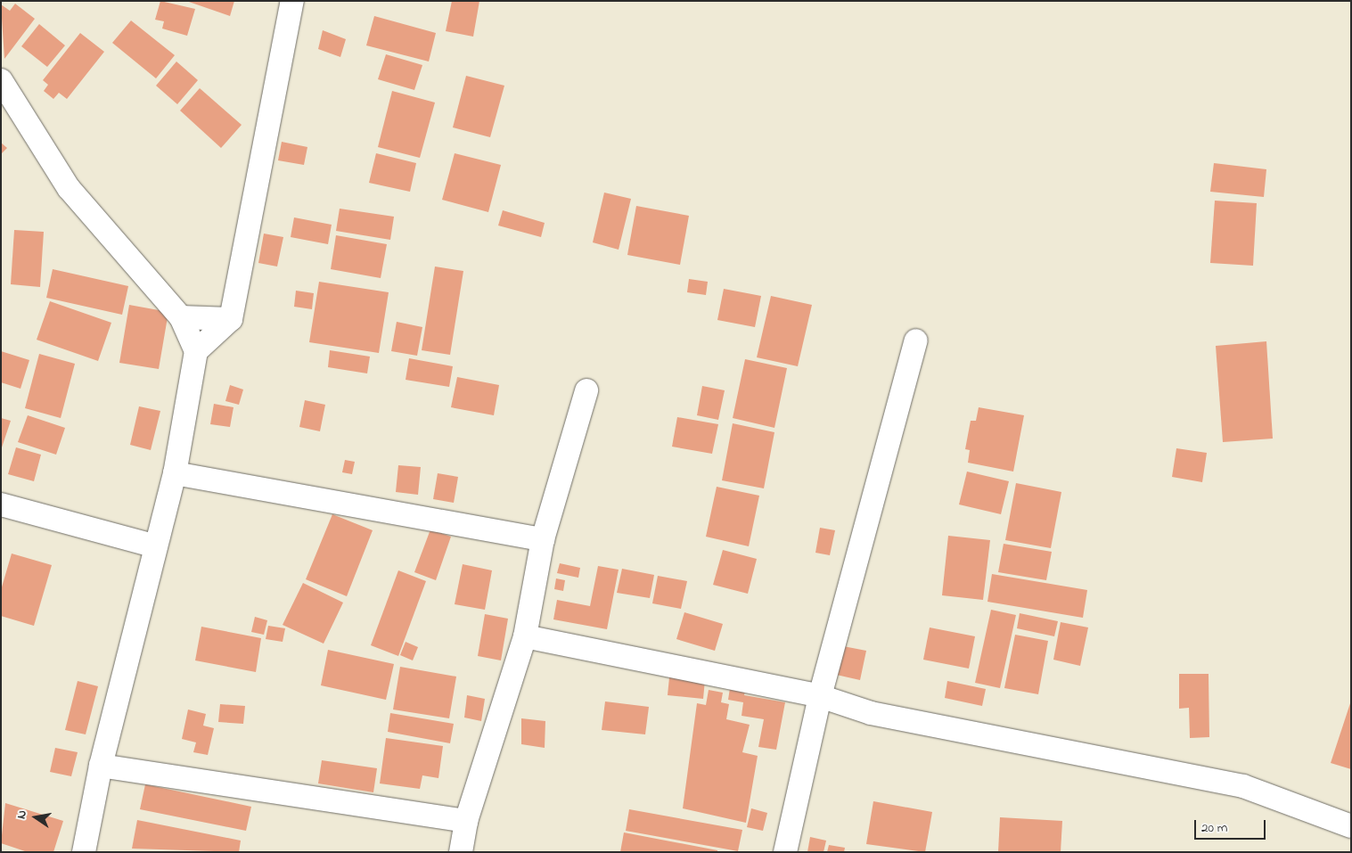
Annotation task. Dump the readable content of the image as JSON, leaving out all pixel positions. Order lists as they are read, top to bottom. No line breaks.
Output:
{"scale_bar":"20 m","north":"left"}
